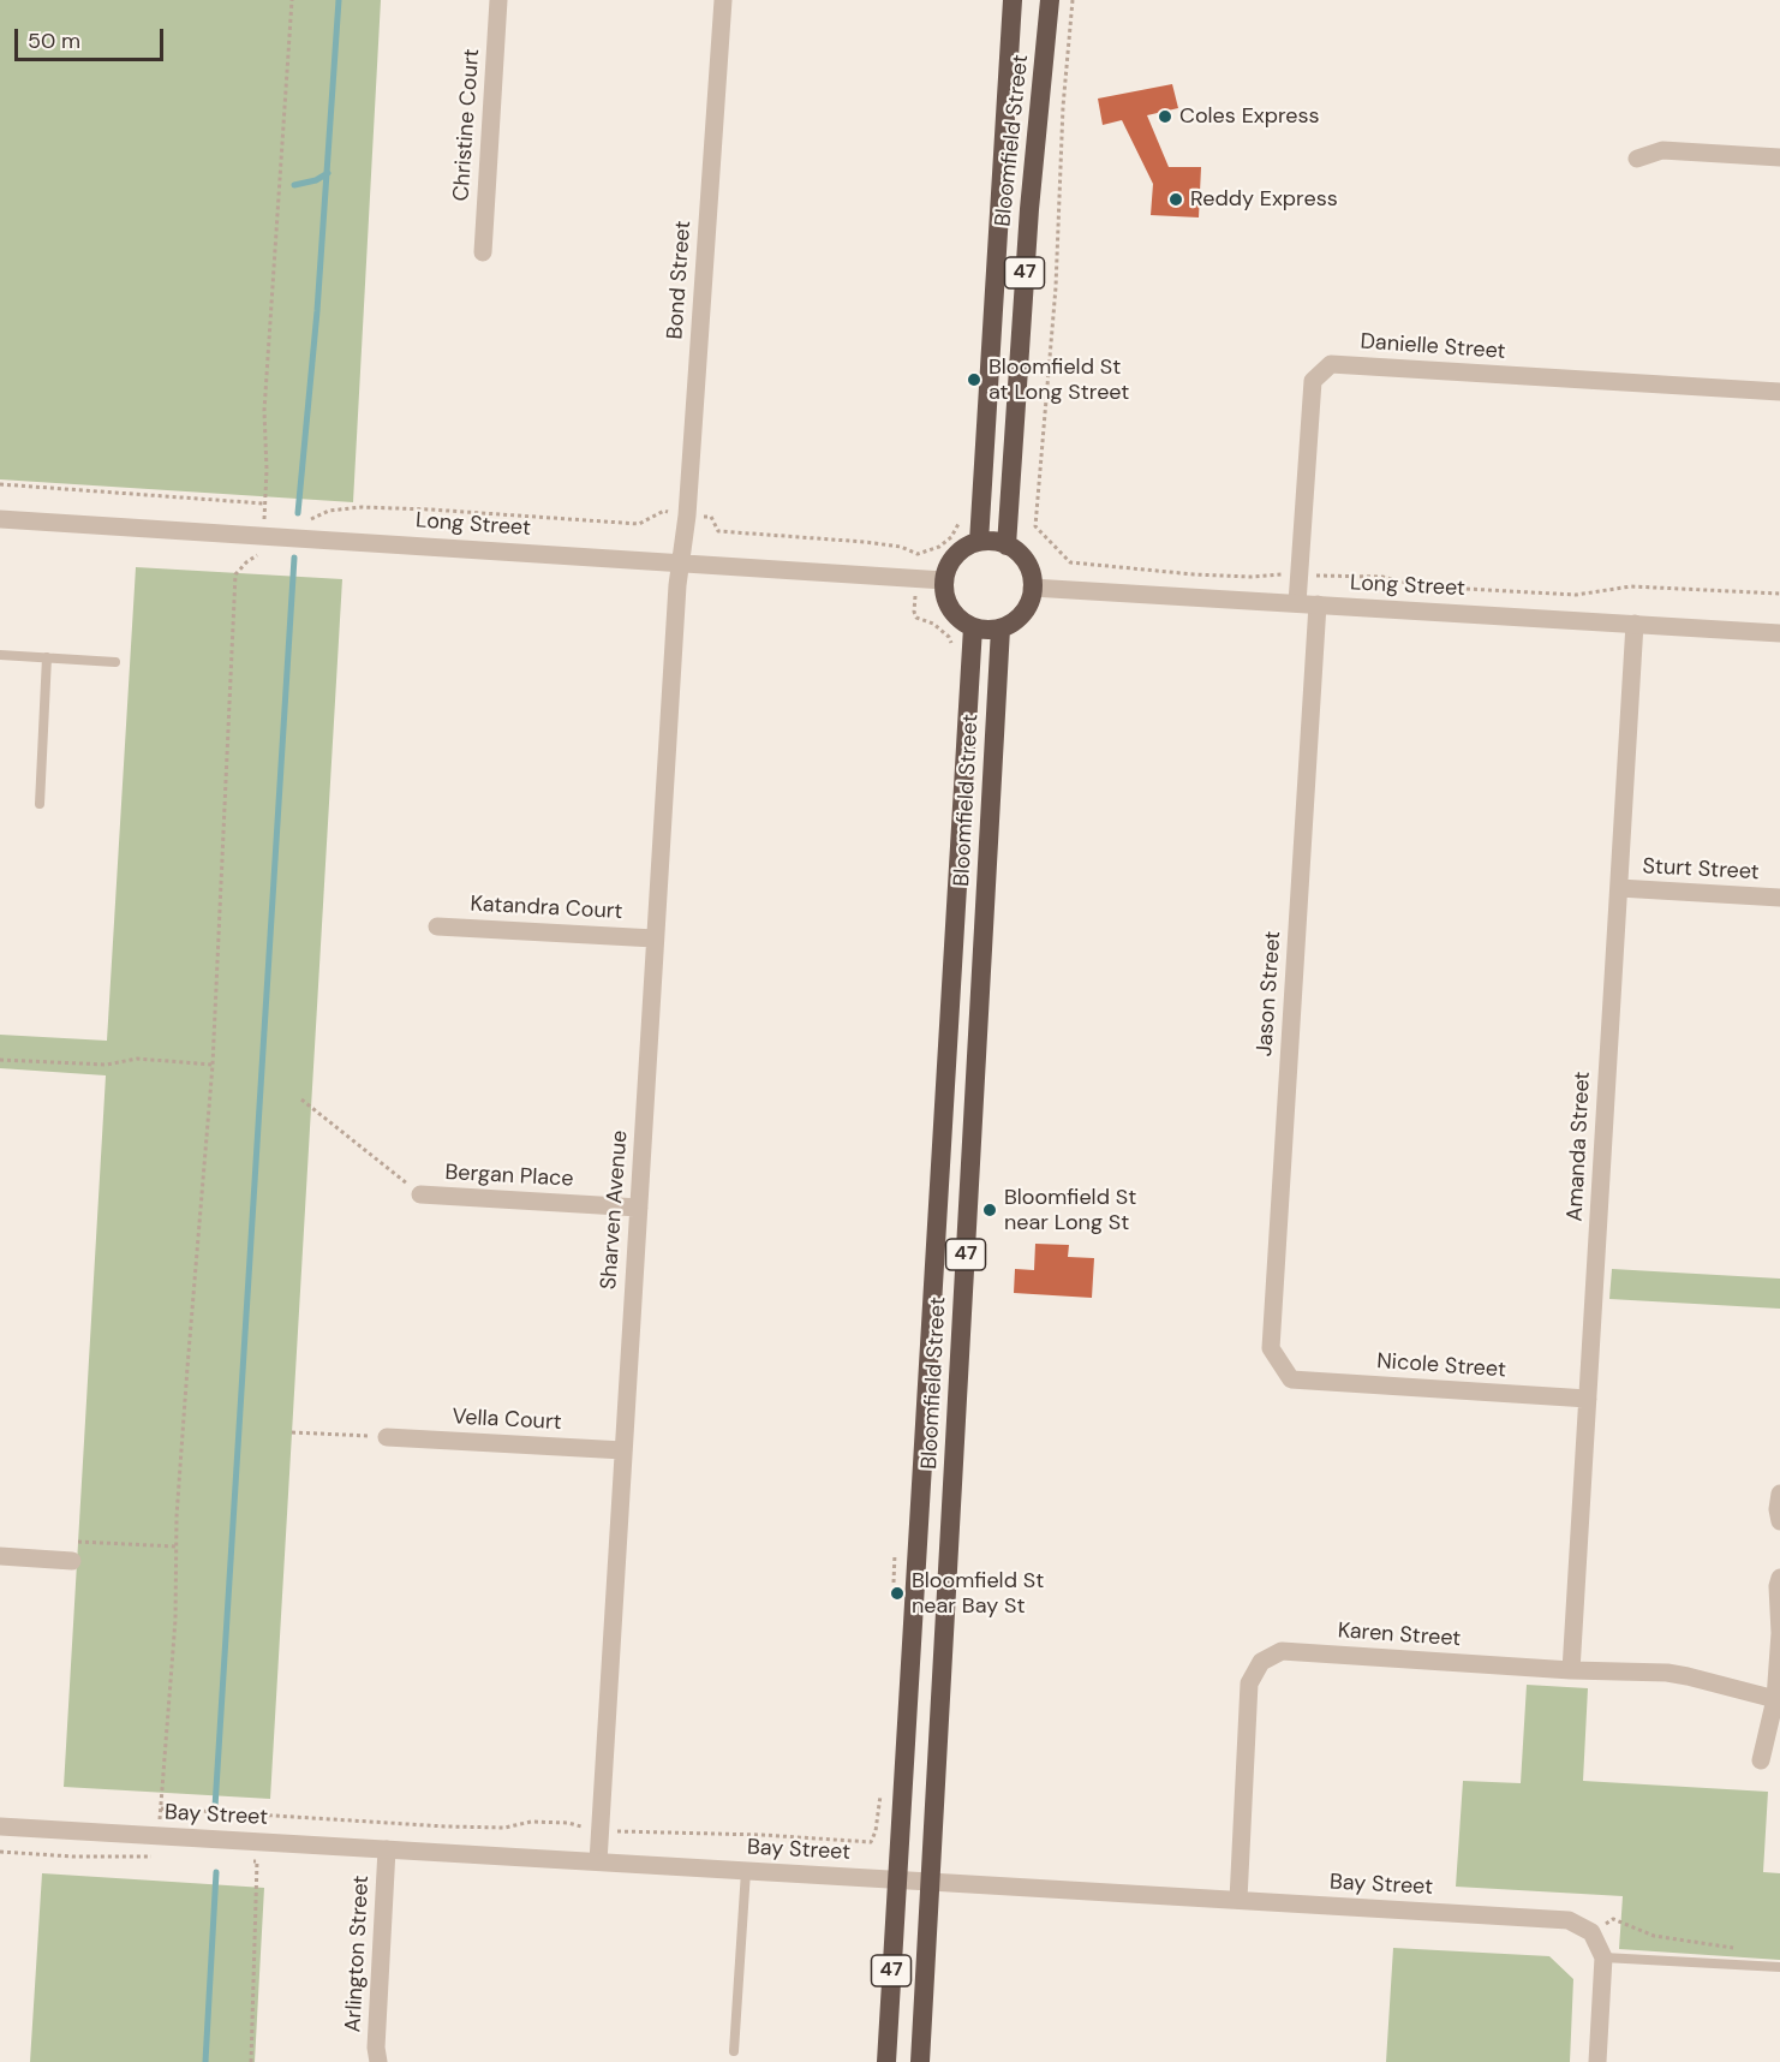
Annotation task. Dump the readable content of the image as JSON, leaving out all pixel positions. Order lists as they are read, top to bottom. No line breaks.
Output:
{"streets":{"highway":["Bloomfield Street","47"],"street":["Christine Court","Bond Street","Danielle Street","Long Street","Sturt Street","Katandra Court","Jason Street","Amanda Street","Bergan Place","Sharven Avenue","Nicole Street","Vella Court","Karen Street","Bay Street","Arlington Street"]},"crossings":[["Bloomfield Street","47"],["Bloomfield Street","Long Street"],["Bloomfield Street","Bay Street"],["47","Bay Street"],["Bond Street","Long Street"],["Bond Street","Sharven Avenue"],["Danielle Street","Long Street"],["Long Street","Jason Street"],["Long Street","Amanda Street"],["Long Street","Sharven Avenue"],["Sturt Street","Amanda Street"],["Katandra Court","Sharven Avenue"],["Jason Street","Nicole Street"],["Amanda Street","Nicole Street"],["Amanda Street","Karen Street"],["Bergan Place","Sharven Avenue"],["Sharven Avenue","Vella Court"],["Sharven Avenue","Bay Street"],["Karen Street","Bay Street"],["Bay Street","Arlington Street"]],"places":["Coles Express","Reddy Express","Bloomfield St at Long Street","Bloomfield St near Long St","Bloomfield St near Bay St"],"scale_bar":"50 m"}
